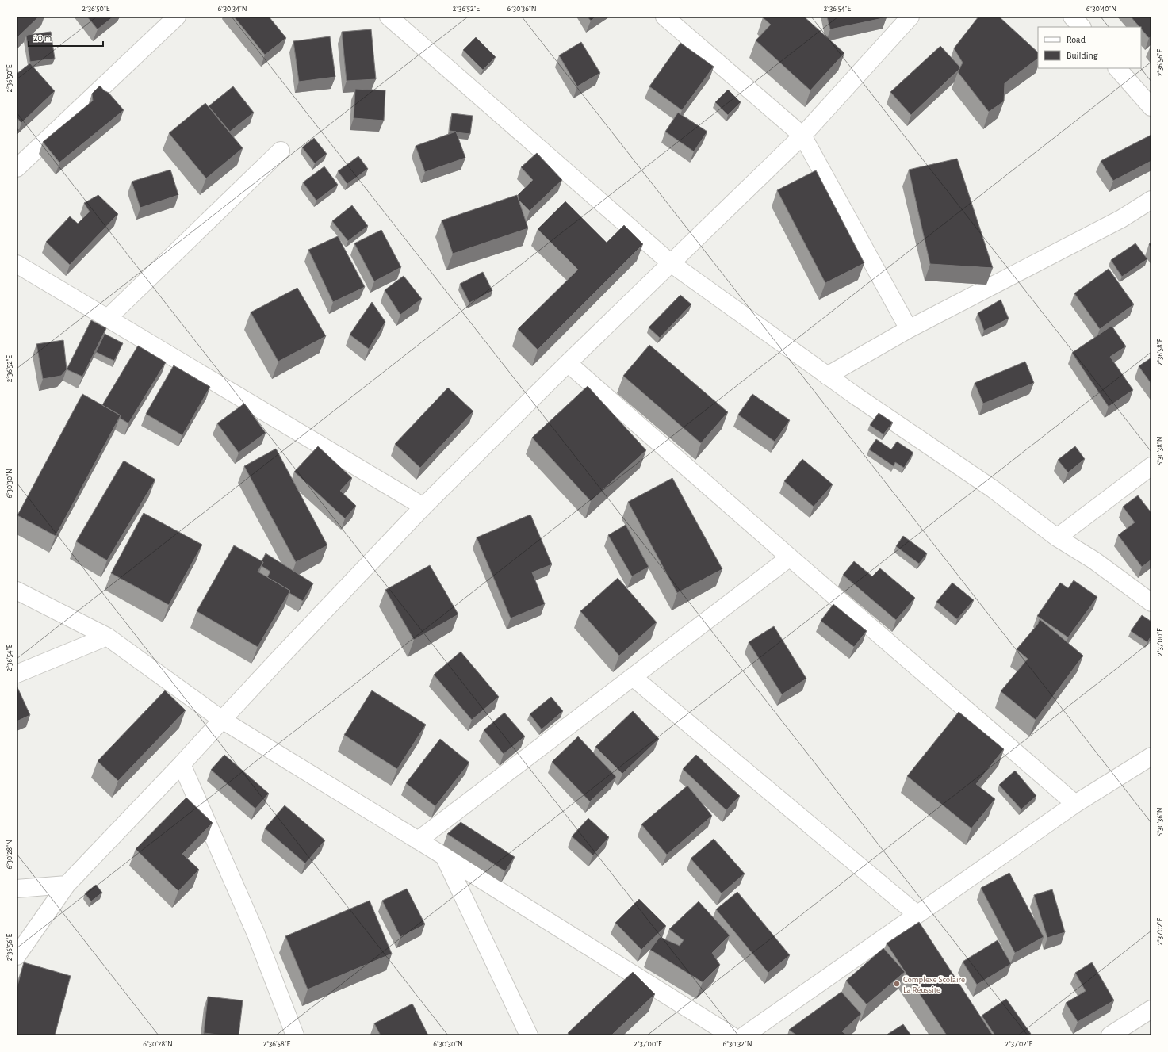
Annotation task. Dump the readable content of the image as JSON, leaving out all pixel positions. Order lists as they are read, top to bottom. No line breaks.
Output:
{"places":["Complexe Scolaire La Réussite"],"legend":["Road","Building"],"scale_bar":"20 m","coordinates":["2°36'50\"E","6°30'34\"N","2°36'52\"E","6°30'36\"N","2°36'54\"E","6°30'40\"N","2°36'56\"E","2°36'58\"E","6°30'38\"N","6°30'30\"N","2°37'00\"E","6°30'28\"N","2°37'02\"E","6°30'32\"N"]}
